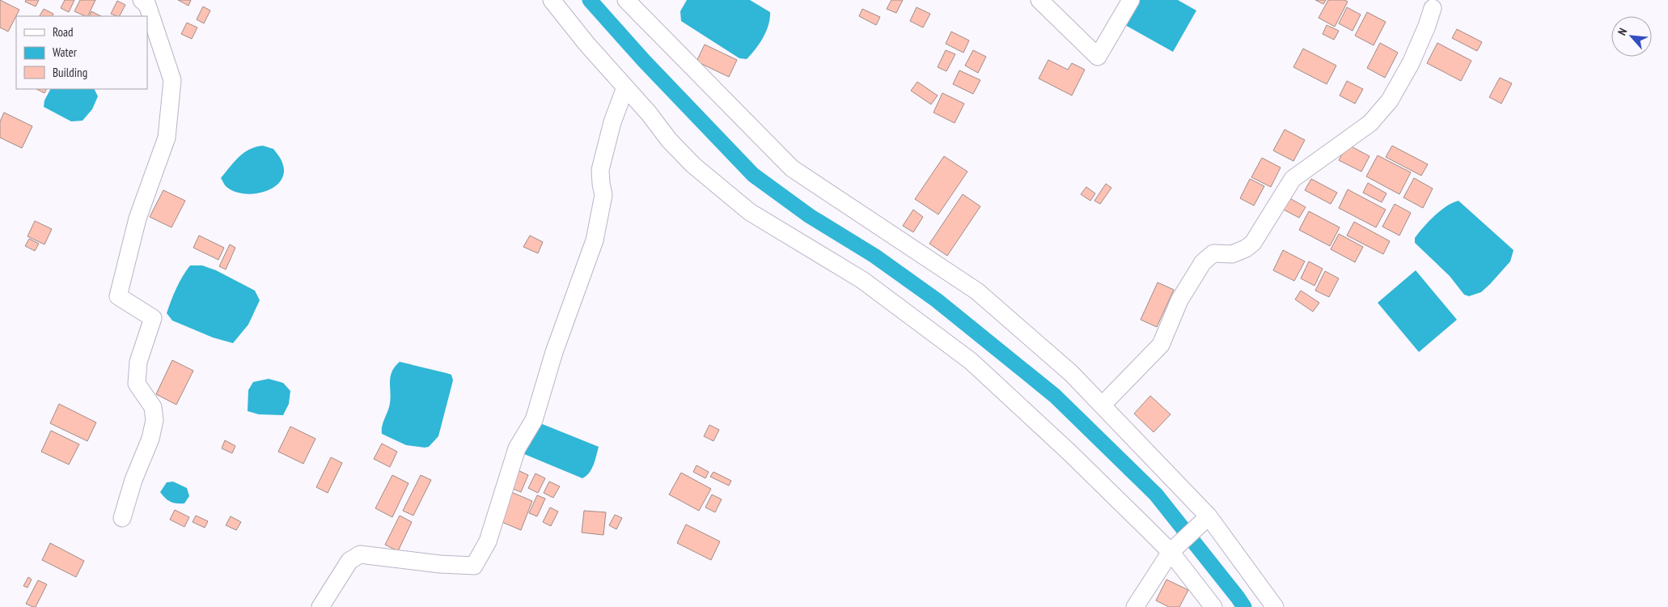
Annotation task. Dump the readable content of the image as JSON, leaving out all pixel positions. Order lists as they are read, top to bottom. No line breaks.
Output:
{"legend":["Road","Water","Building"],"north":"top left"}
